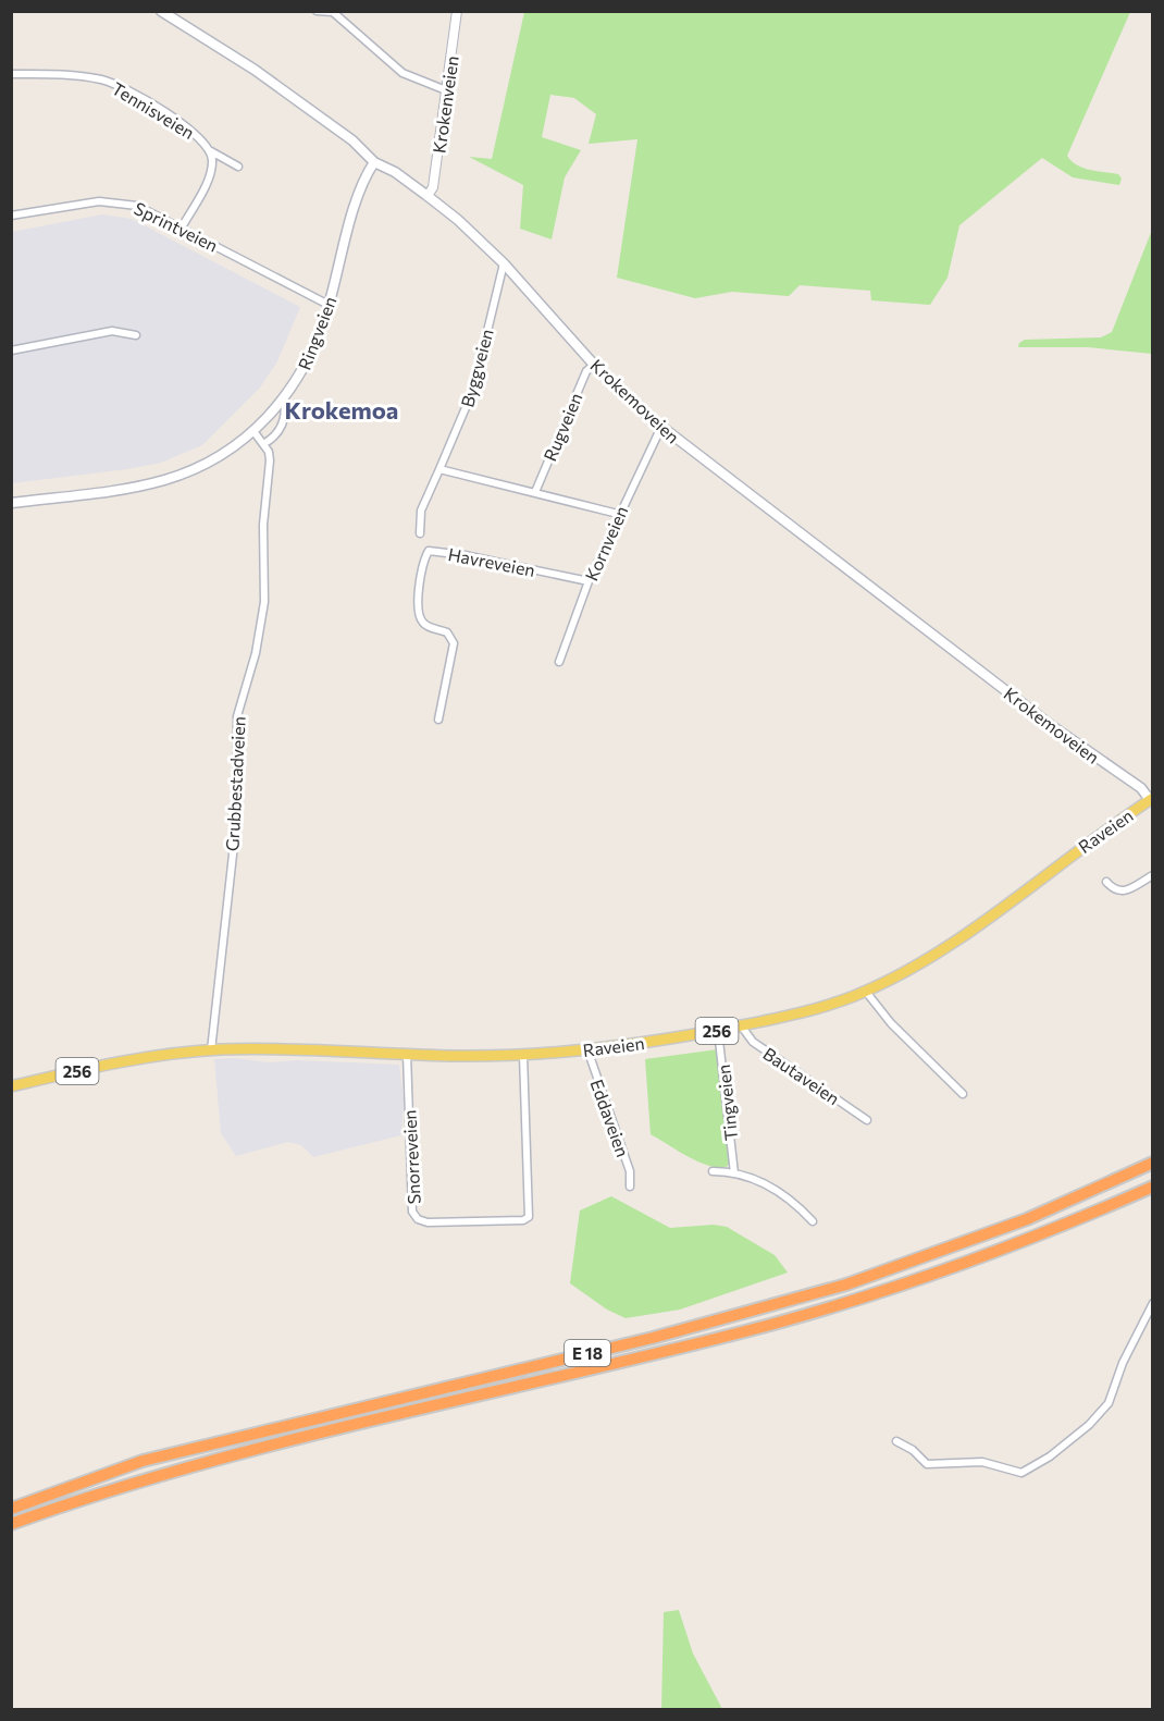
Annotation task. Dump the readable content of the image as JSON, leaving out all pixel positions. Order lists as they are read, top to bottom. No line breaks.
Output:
{"streets":{"highway":["E 18"],"main road":["Ringveien","Krokemoveien","Raveien","256"],"street":["Krokenveien","Tennisveien","Sprintveien","Byggveien","Rugveien","Kornveien","Havreveien","Grubbestadveien","Bautaveien","Tingveien","Eddaveien","Snorreveien"]},"crossings":[["Krokenveien","Krokemoveien"],["Tennisveien","Sprintveien"],["Sprintveien","Ringveien"],["Ringveien","Krokemoveien"],["Byggveien","Krokemoveien"],["Krokemoveien","Rugveien"],["Krokemoveien","Kornveien"],["Krokemoveien","Raveien"],["Kornveien","Havreveien"],["Grubbestadveien","Raveien"],["Raveien","Bautaveien"],["Raveien","Tingveien"],["Raveien","Eddaveien"],["Raveien","Snorreveien"]],"districts":["Krokemoa"]}
